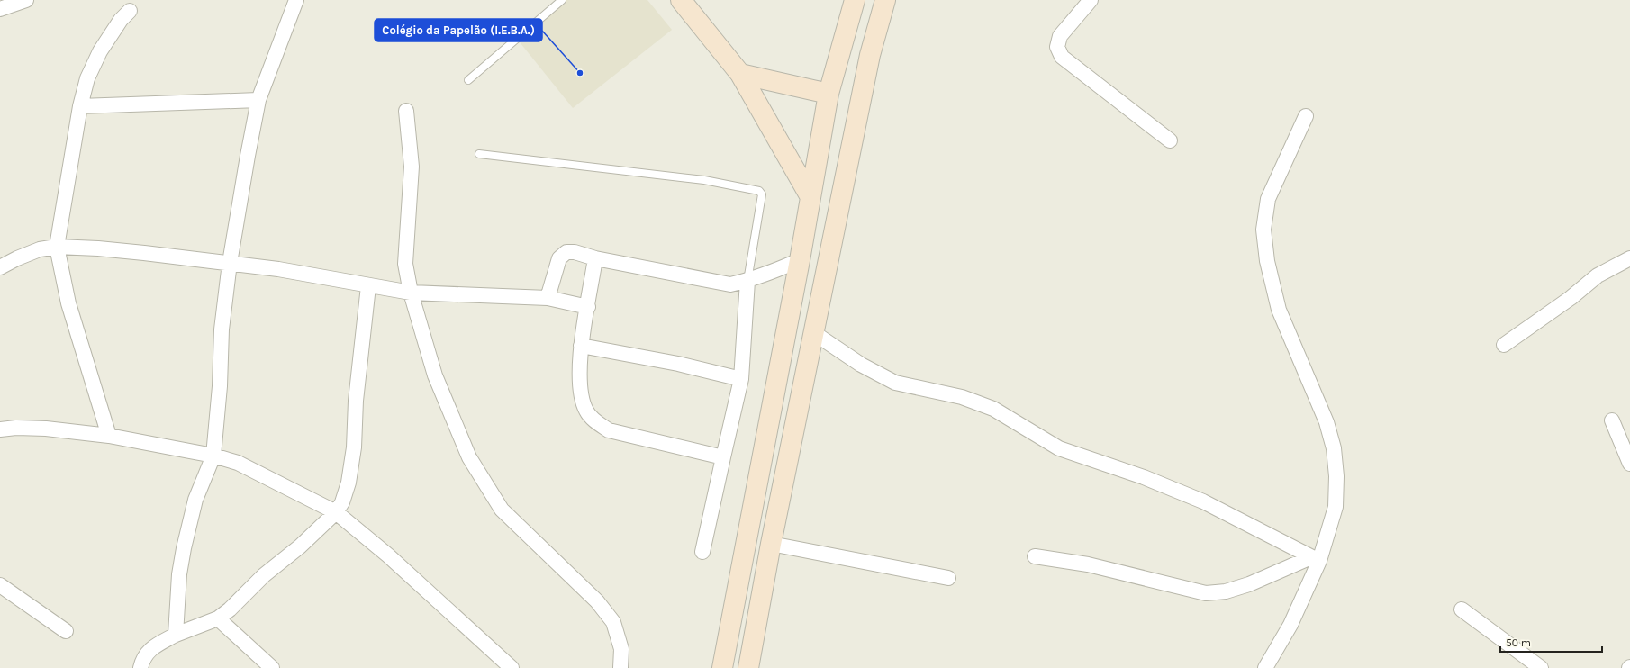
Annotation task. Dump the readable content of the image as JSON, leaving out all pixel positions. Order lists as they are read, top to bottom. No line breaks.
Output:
{"places":["Colégio da Papelão (I.E.B.A.)"],"scale_bar":"50 m"}
